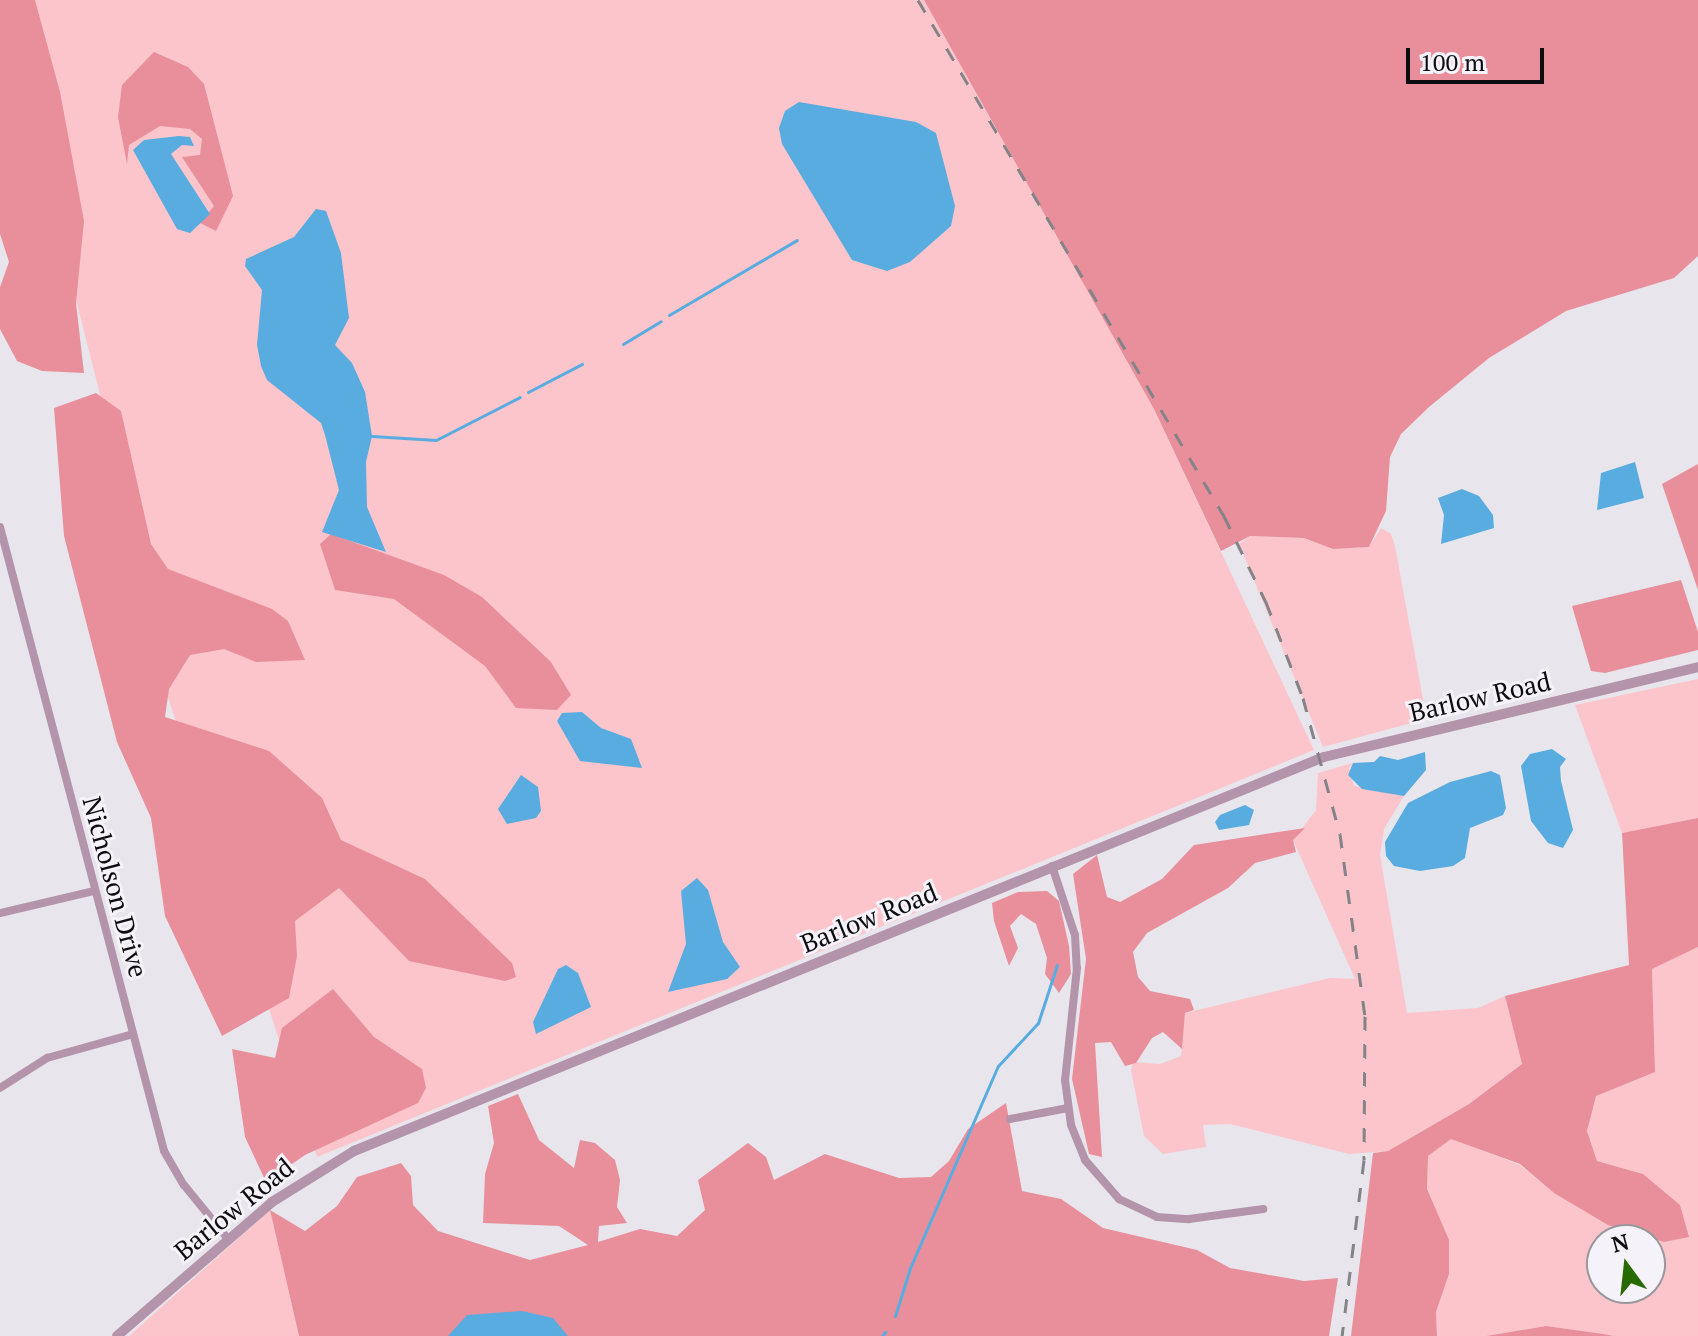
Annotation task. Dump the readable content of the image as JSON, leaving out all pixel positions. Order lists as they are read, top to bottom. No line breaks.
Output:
{"streets":{"street":["Barlow Road","Nicholson Drive"]},"crossings":[["Barlow Road","Nicholson Drive"]],"scale_bar":"100 m","north":"top"}
